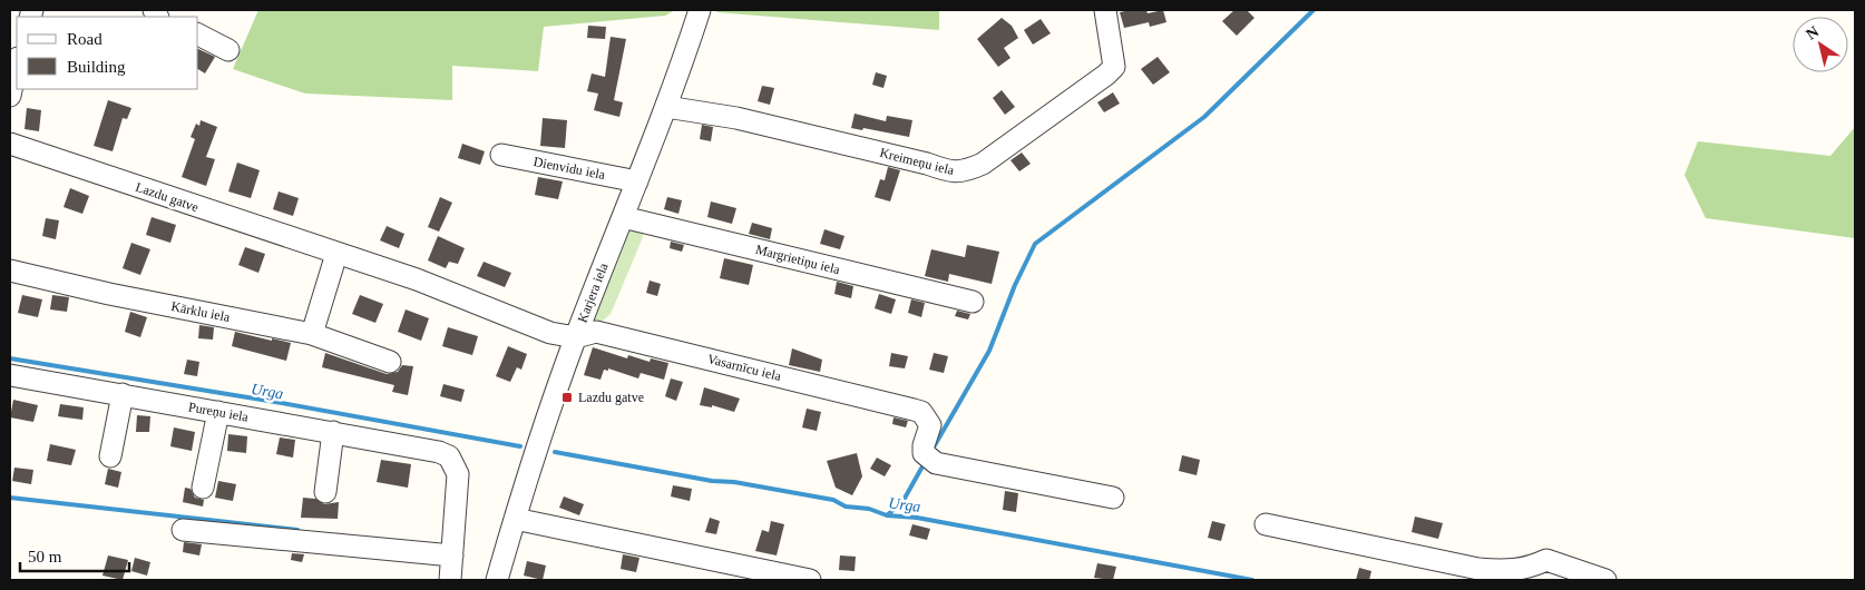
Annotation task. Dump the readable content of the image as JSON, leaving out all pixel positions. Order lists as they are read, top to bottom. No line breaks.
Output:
{"streets":{"street":["Kreimeņu iela","Dienvidu iela","Lazdu gatve","Margrietiņu iela","Karjera iela","Kārklu iela","Vasarnīcu iela","Pureņu iela"]},"crossings":[["Kreimeņu iela","Karjera iela"],["Dienvidu iela","Karjera iela"],["Lazdu gatve","Karjera iela"],["Lazdu gatve","Vasarnīcu iela"],["Margrietiņu iela","Karjera iela"],["Karjera iela","Vasarnīcu iela"]],"water":["Urga"],"places":{"transit":["Lazdu gatve"]},"legend":["Road","Building"],"scale_bar":"50 m","north":"top left"}
